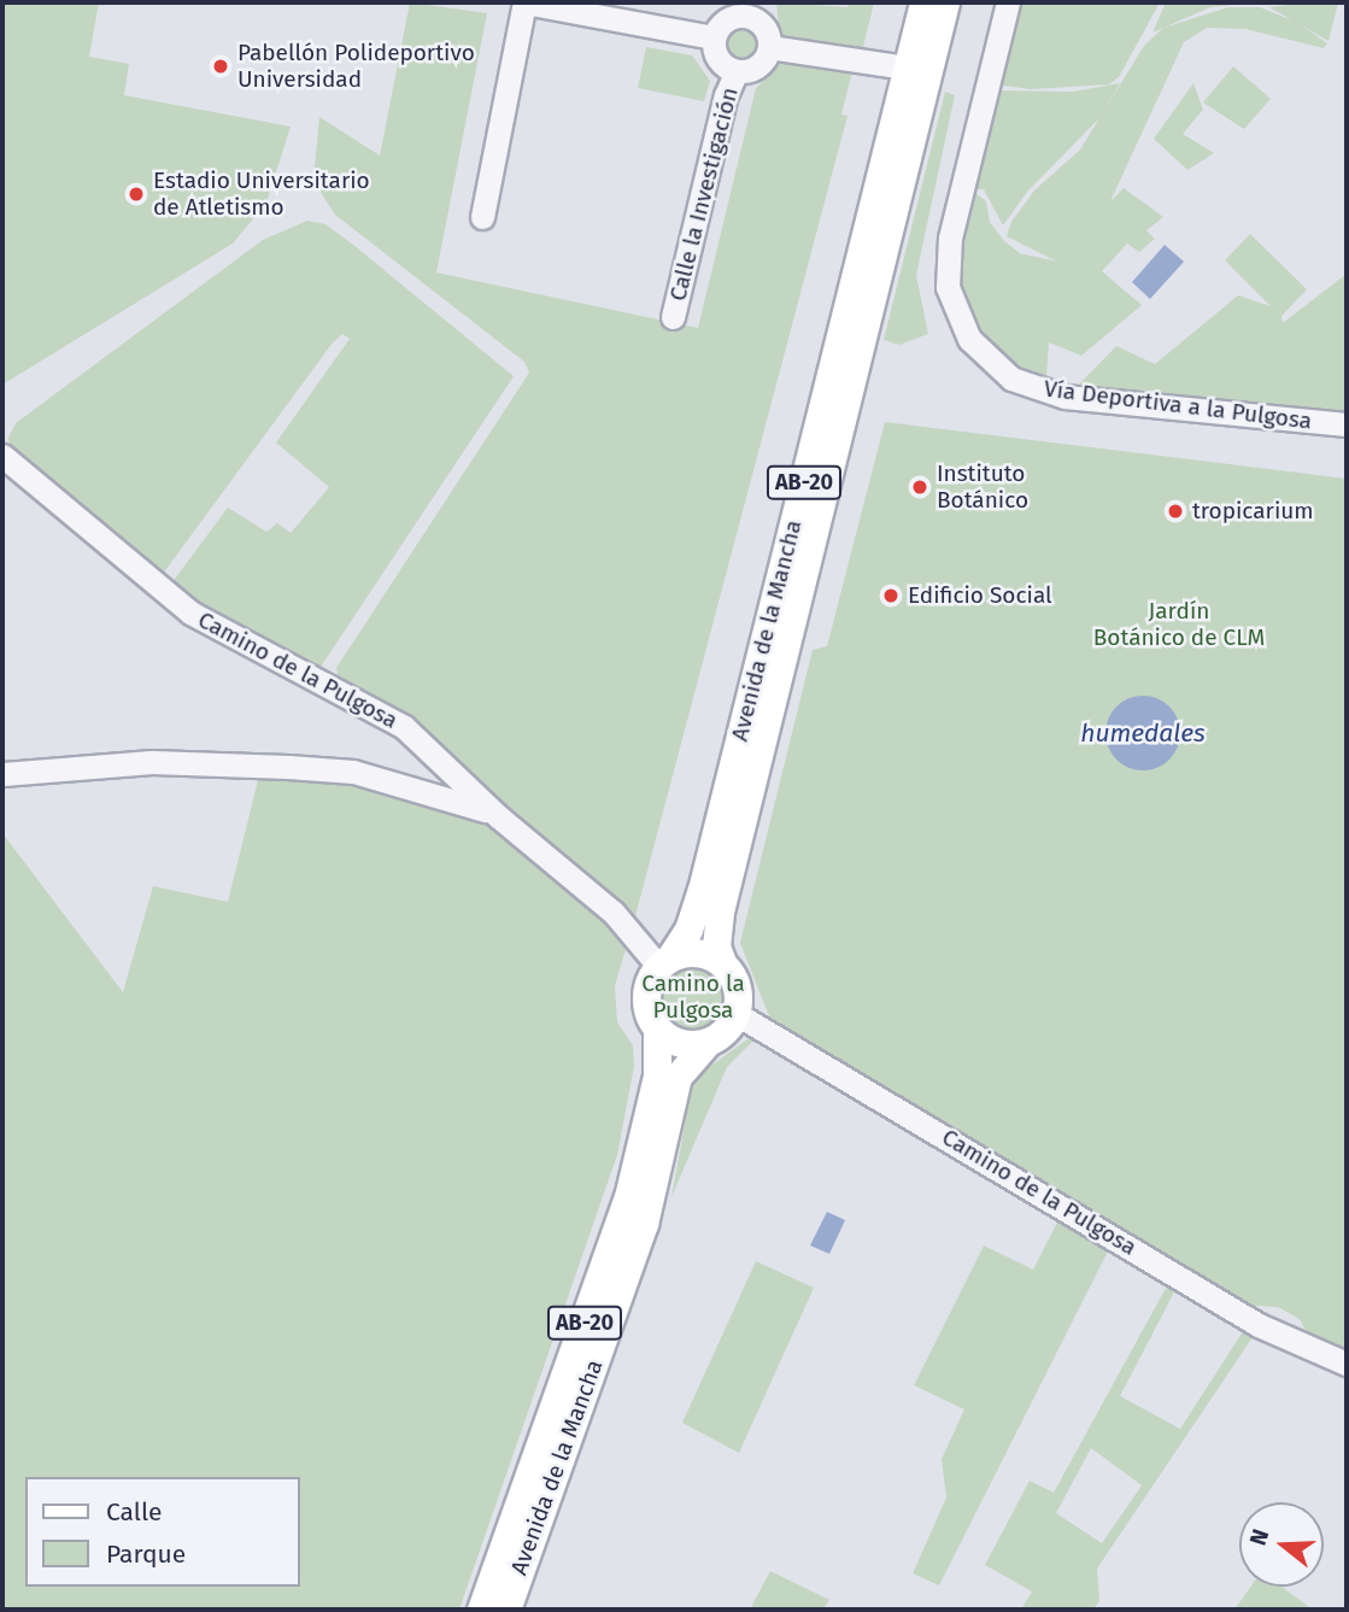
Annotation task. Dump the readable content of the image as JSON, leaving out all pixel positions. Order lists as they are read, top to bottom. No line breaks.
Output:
{"streets":{"main road":["AB-20","Avenida de la Mancha"],"street":["Calle la Investigación","Vía Deportiva a la Pulgosa","Camino de la Pulgosa"]},"crossings":[["AB-20","Avenida de la Mancha"],["AB-20","Camino de la Pulgosa"],["Avenida de la Mancha","Camino de la Pulgosa"]],"water":["humedales"],"parks":["Jardín Botánico de CLM","Camino la Pulgosa"],"places":["Pabellón Polideportivo Universidad","Estadio Universitario de Atletismo","Instituto Botánico","tropicarium","Edificio Social"],"legend":["Calle","Parque"],"north":"left"}
